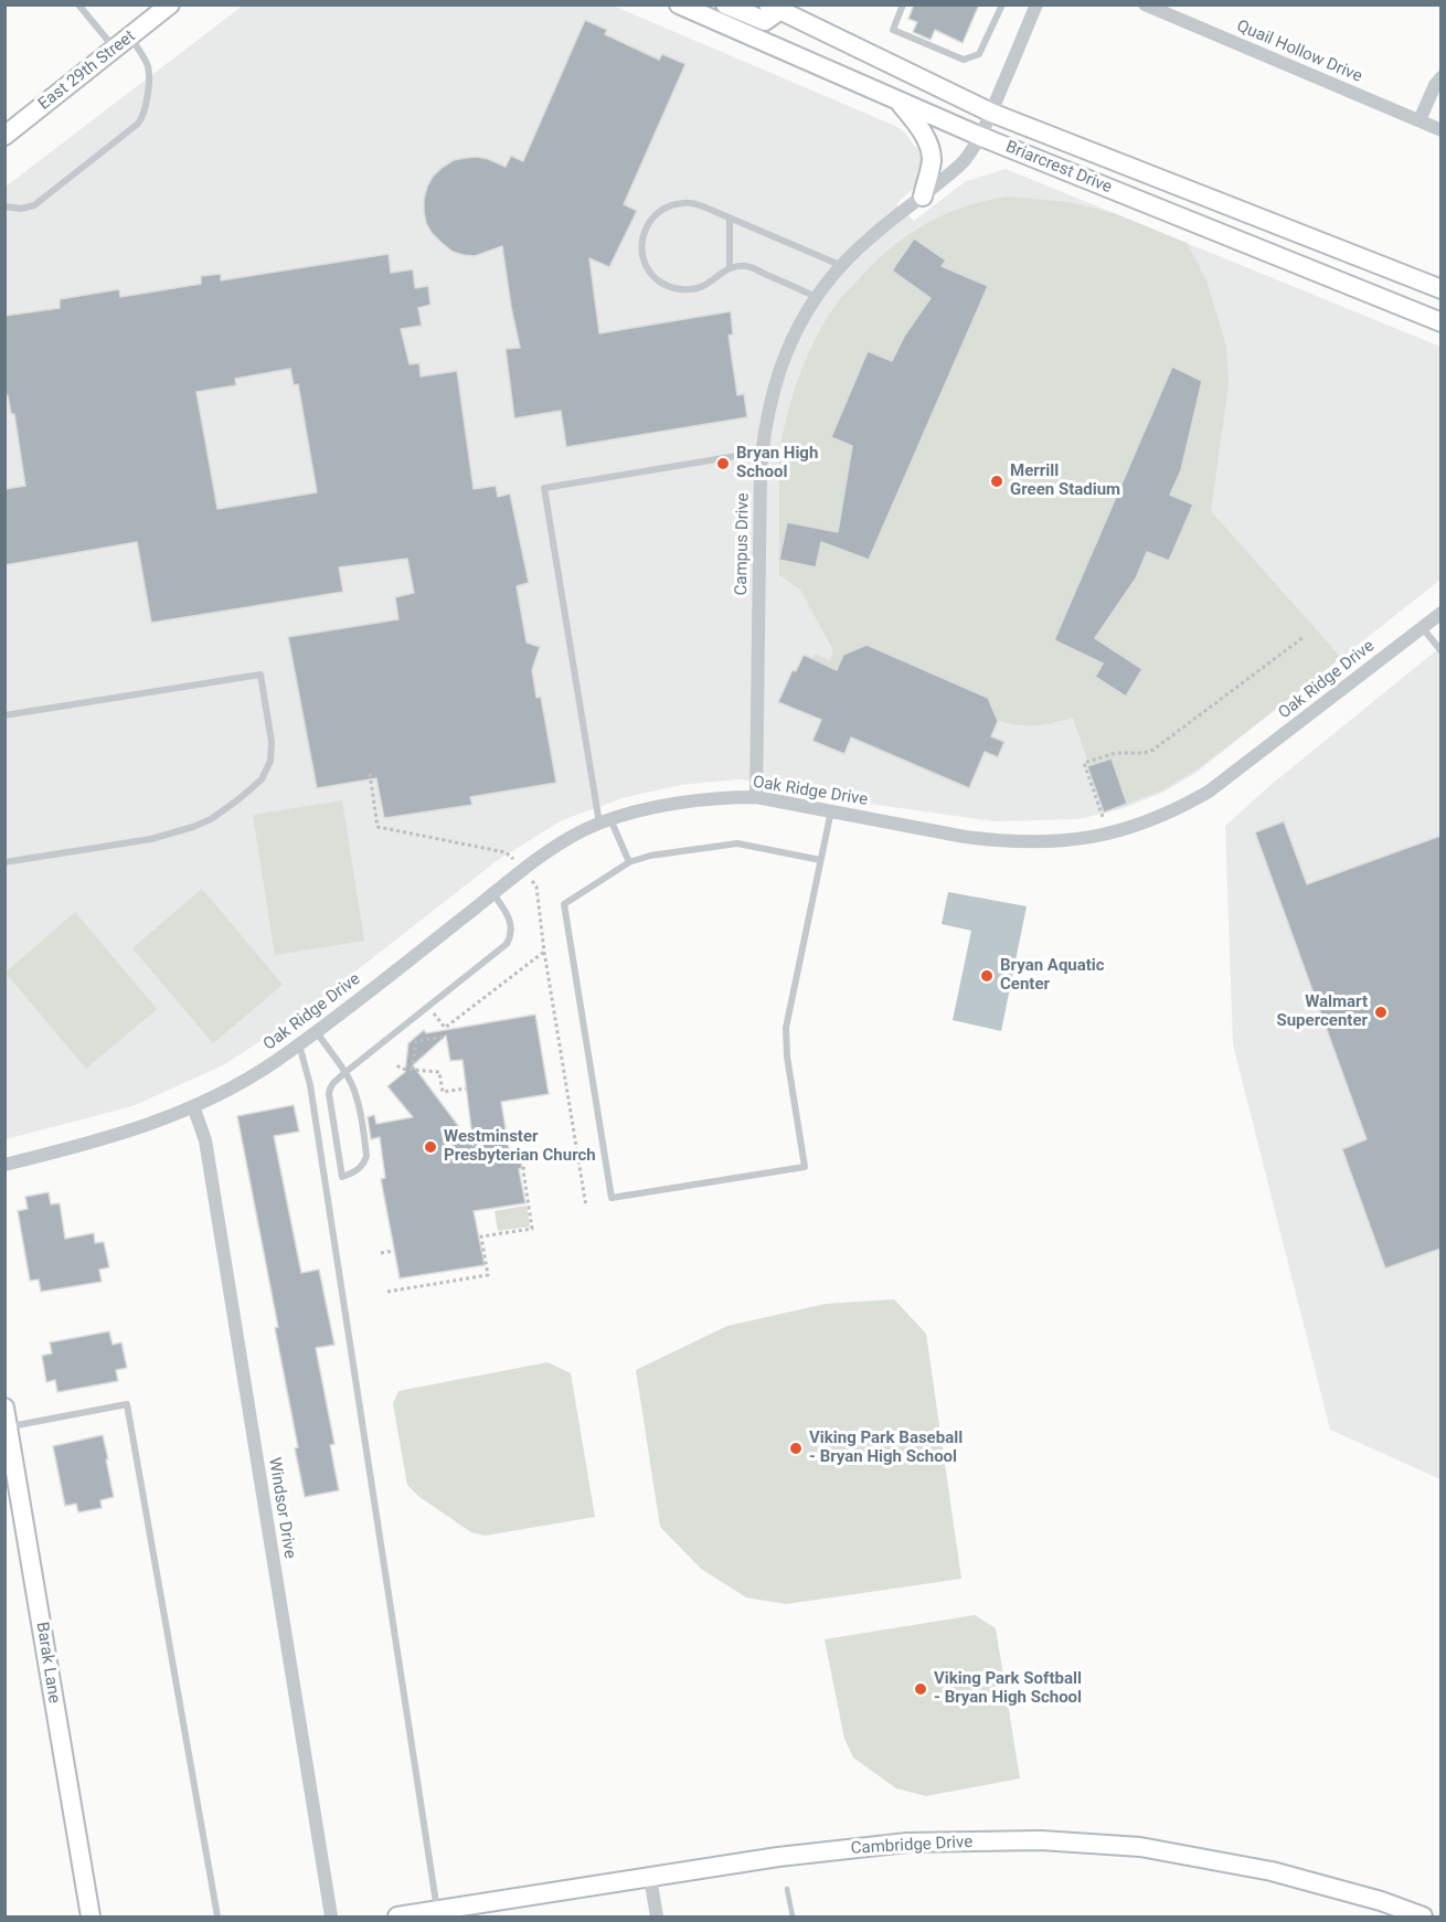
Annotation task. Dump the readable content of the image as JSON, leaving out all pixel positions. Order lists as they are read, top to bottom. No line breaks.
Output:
{"streets":{"main road":["East 29th Street","Briarcrest Drive","Barak Lane","Cambridge Drive"],"street":["Quail Hollow Drive","Campus Drive","Oak Ridge Drive","Windsor Drive"]},"crossings":[["Briarcrest Drive","Campus Drive"],["Campus Drive","Oak Ridge Drive"],["Oak Ridge Drive","Windsor Drive"]],"places":["Bryan High School","Merrill Green Stadium","Bryan Aquatic Center","Walmart Supercenter","Westminster Presbyterian Church","Viking Park Baseball - Bryan High School","Viking Park Softball - Bryan High School"]}
